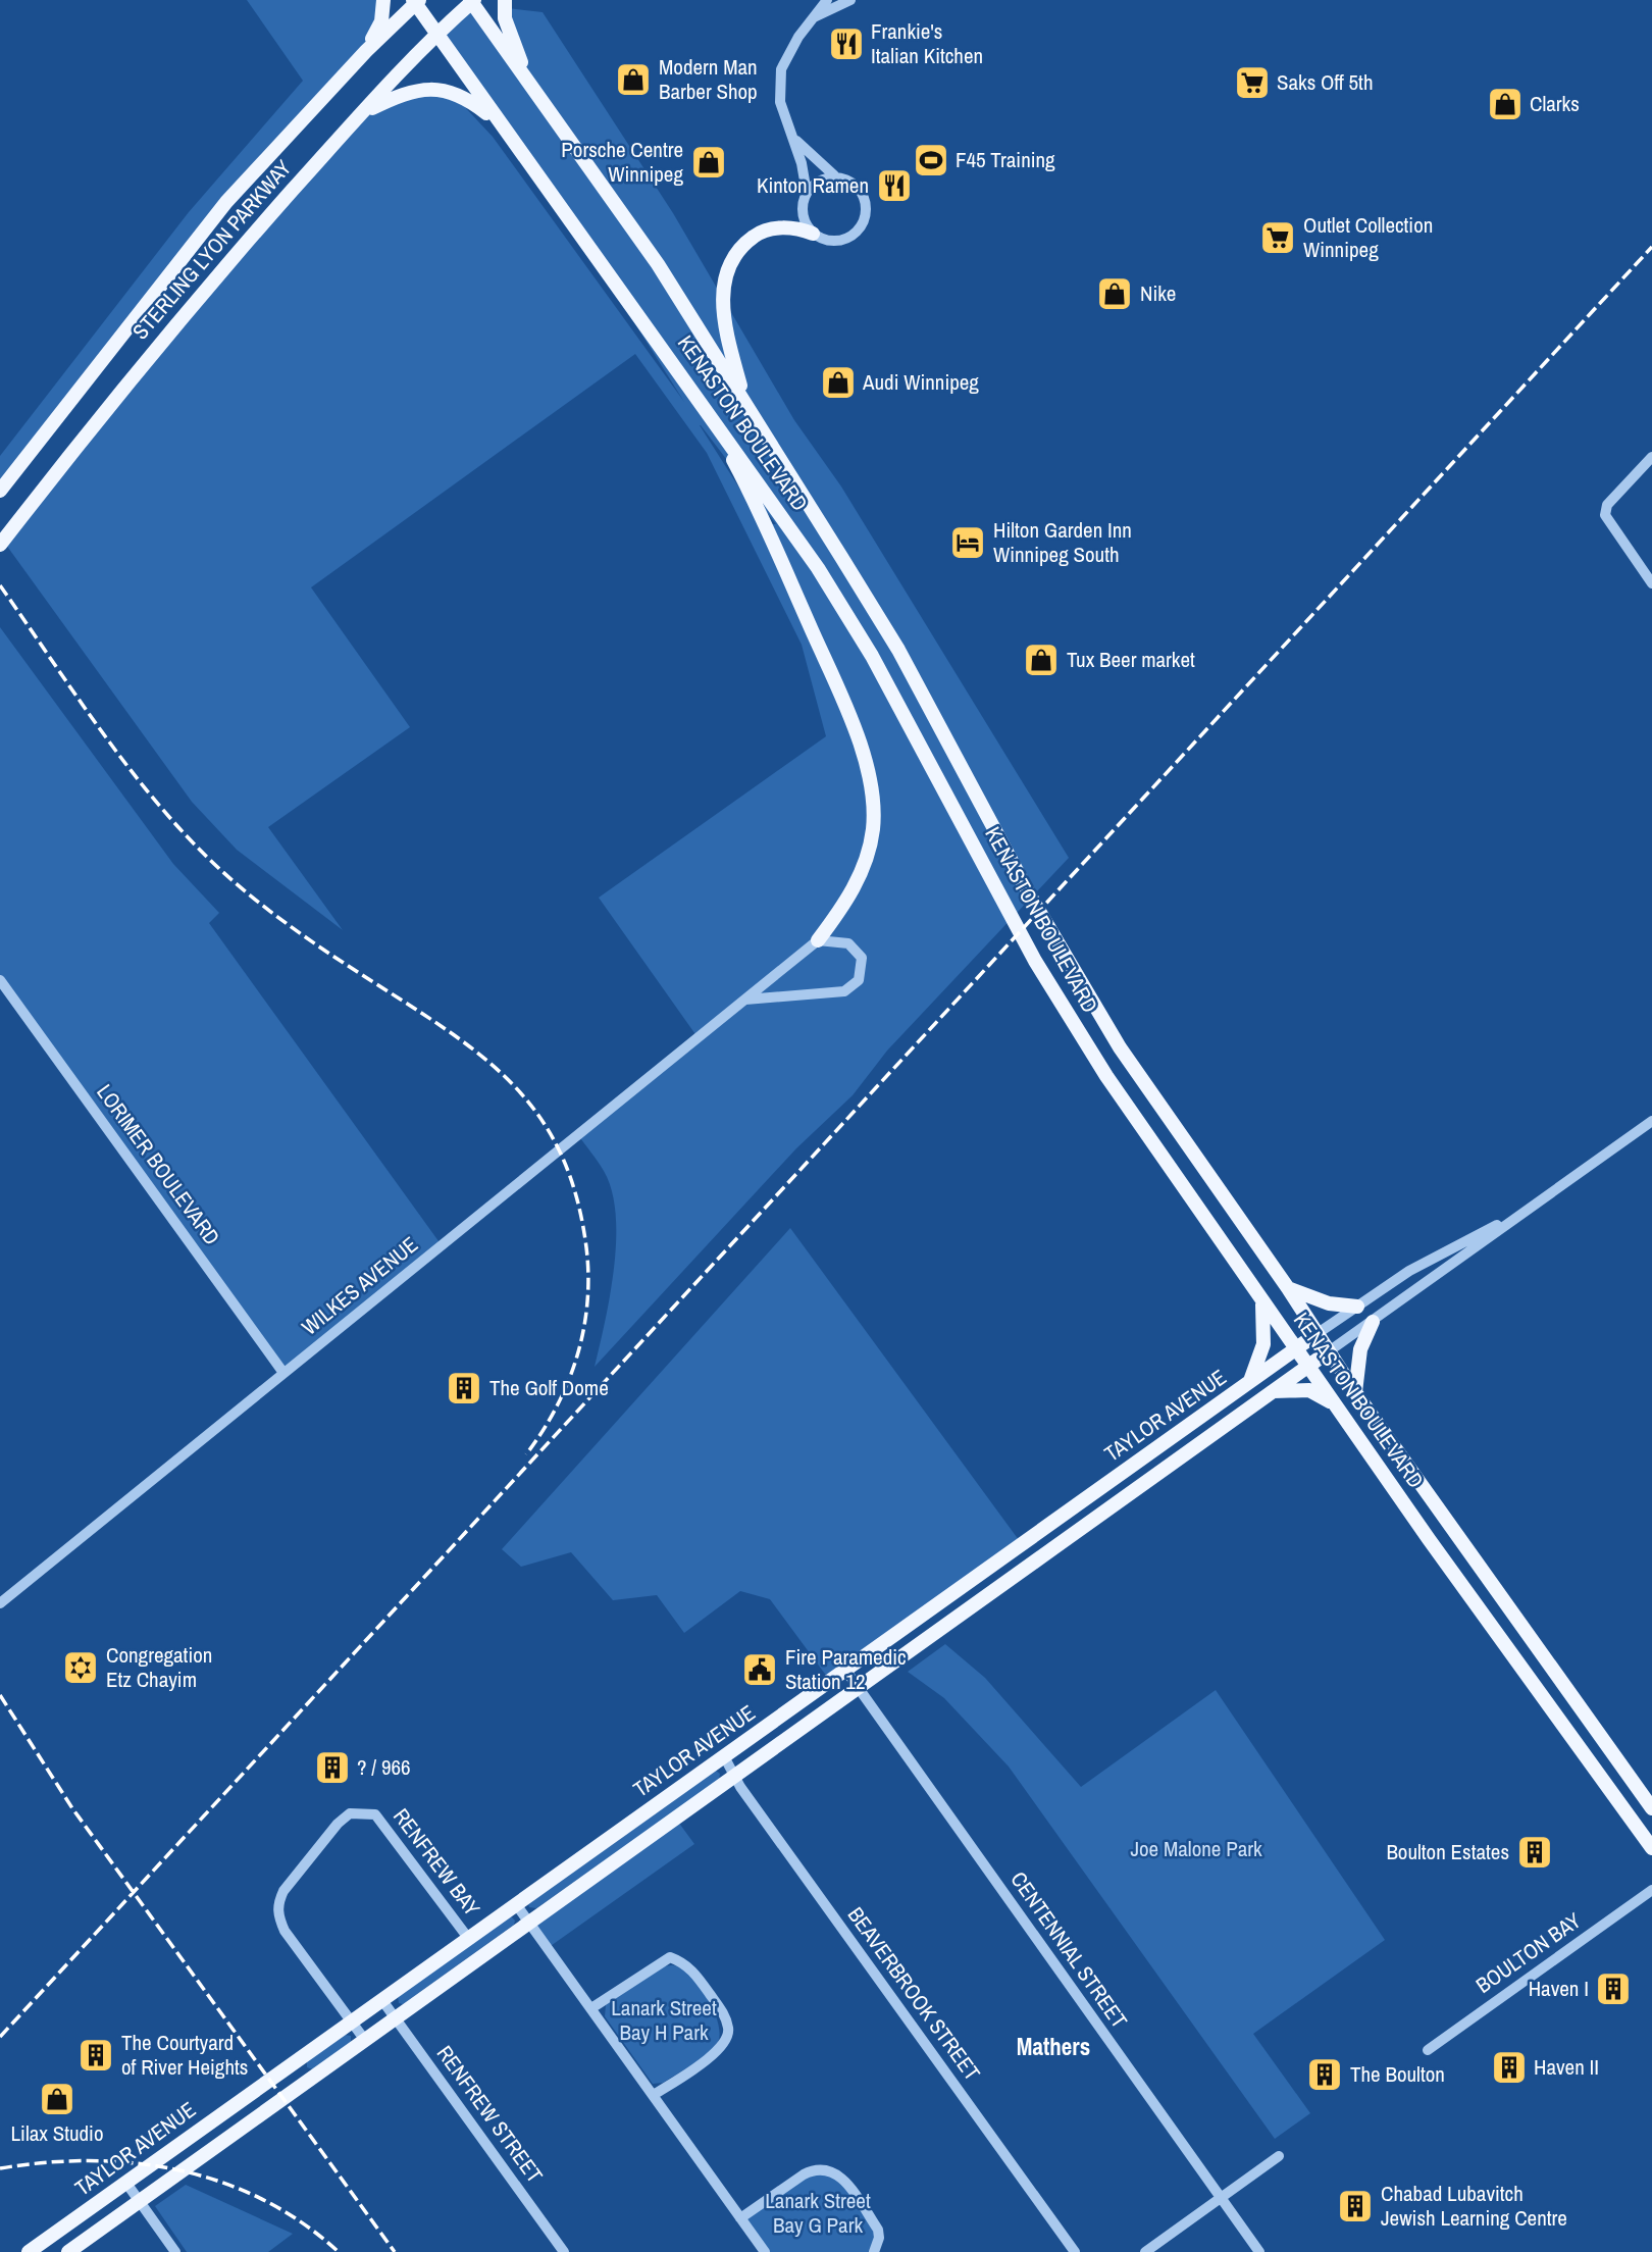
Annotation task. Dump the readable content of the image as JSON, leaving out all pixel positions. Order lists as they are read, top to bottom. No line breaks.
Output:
{"streets":{"main road":["STERLING LYON PARKWAY","KENASTON BOULEVARD","TAYLOR AVENUE"],"street":["LORIMER BOULEVARD","WILKES AVENUE","RENFREW BAY","CENTENNIAL STREET","BOULTON BAY","BEAVERBROOK STREET","RENFREW STREET"]},"crossings":[["STERLING LYON PARKWAY","KENASTON BOULEVARD"],["KENASTON BOULEVARD","TAYLOR AVENUE"],["LORIMER BOULEVARD","WILKES AVENUE"],["TAYLOR AVENUE","RENFREW BAY"],["TAYLOR AVENUE","CENTENNIAL STREET"],["TAYLOR AVENUE","BEAVERBROOK STREET"],["TAYLOR AVENUE","RENFREW STREET"]],"districts":["Mathers"],"parks":["Joe Malone Park","Lanark Street Bay H Park","Lanark Street Bay G Park"],"places":{"restaurant":["Frankie's Italian Kitchen","Kinton Ramen"],"shop":["Modern Man Barber Shop","Clarks","Porsche Centre Winnipeg","Nike","Audi Winnipeg","Tux Beer market","Lilax Studio"],"supermarket":["Saks Off 5th","Outlet Collection Winnipeg"],"sports":["F45 Training"],"hotel":["Hilton Garden Inn Winnipeg South"],"building":["The Golf Dome","? / 966","Boulton Estates","Haven I","The Courtyard of River Heights","Haven II","The Boulton","Chabad Lubavitch Jewish Learning Centre"],"synagogue":["Congregation Etz Chayim"],"public building":["Fire Paramedic Station 12"]}}
